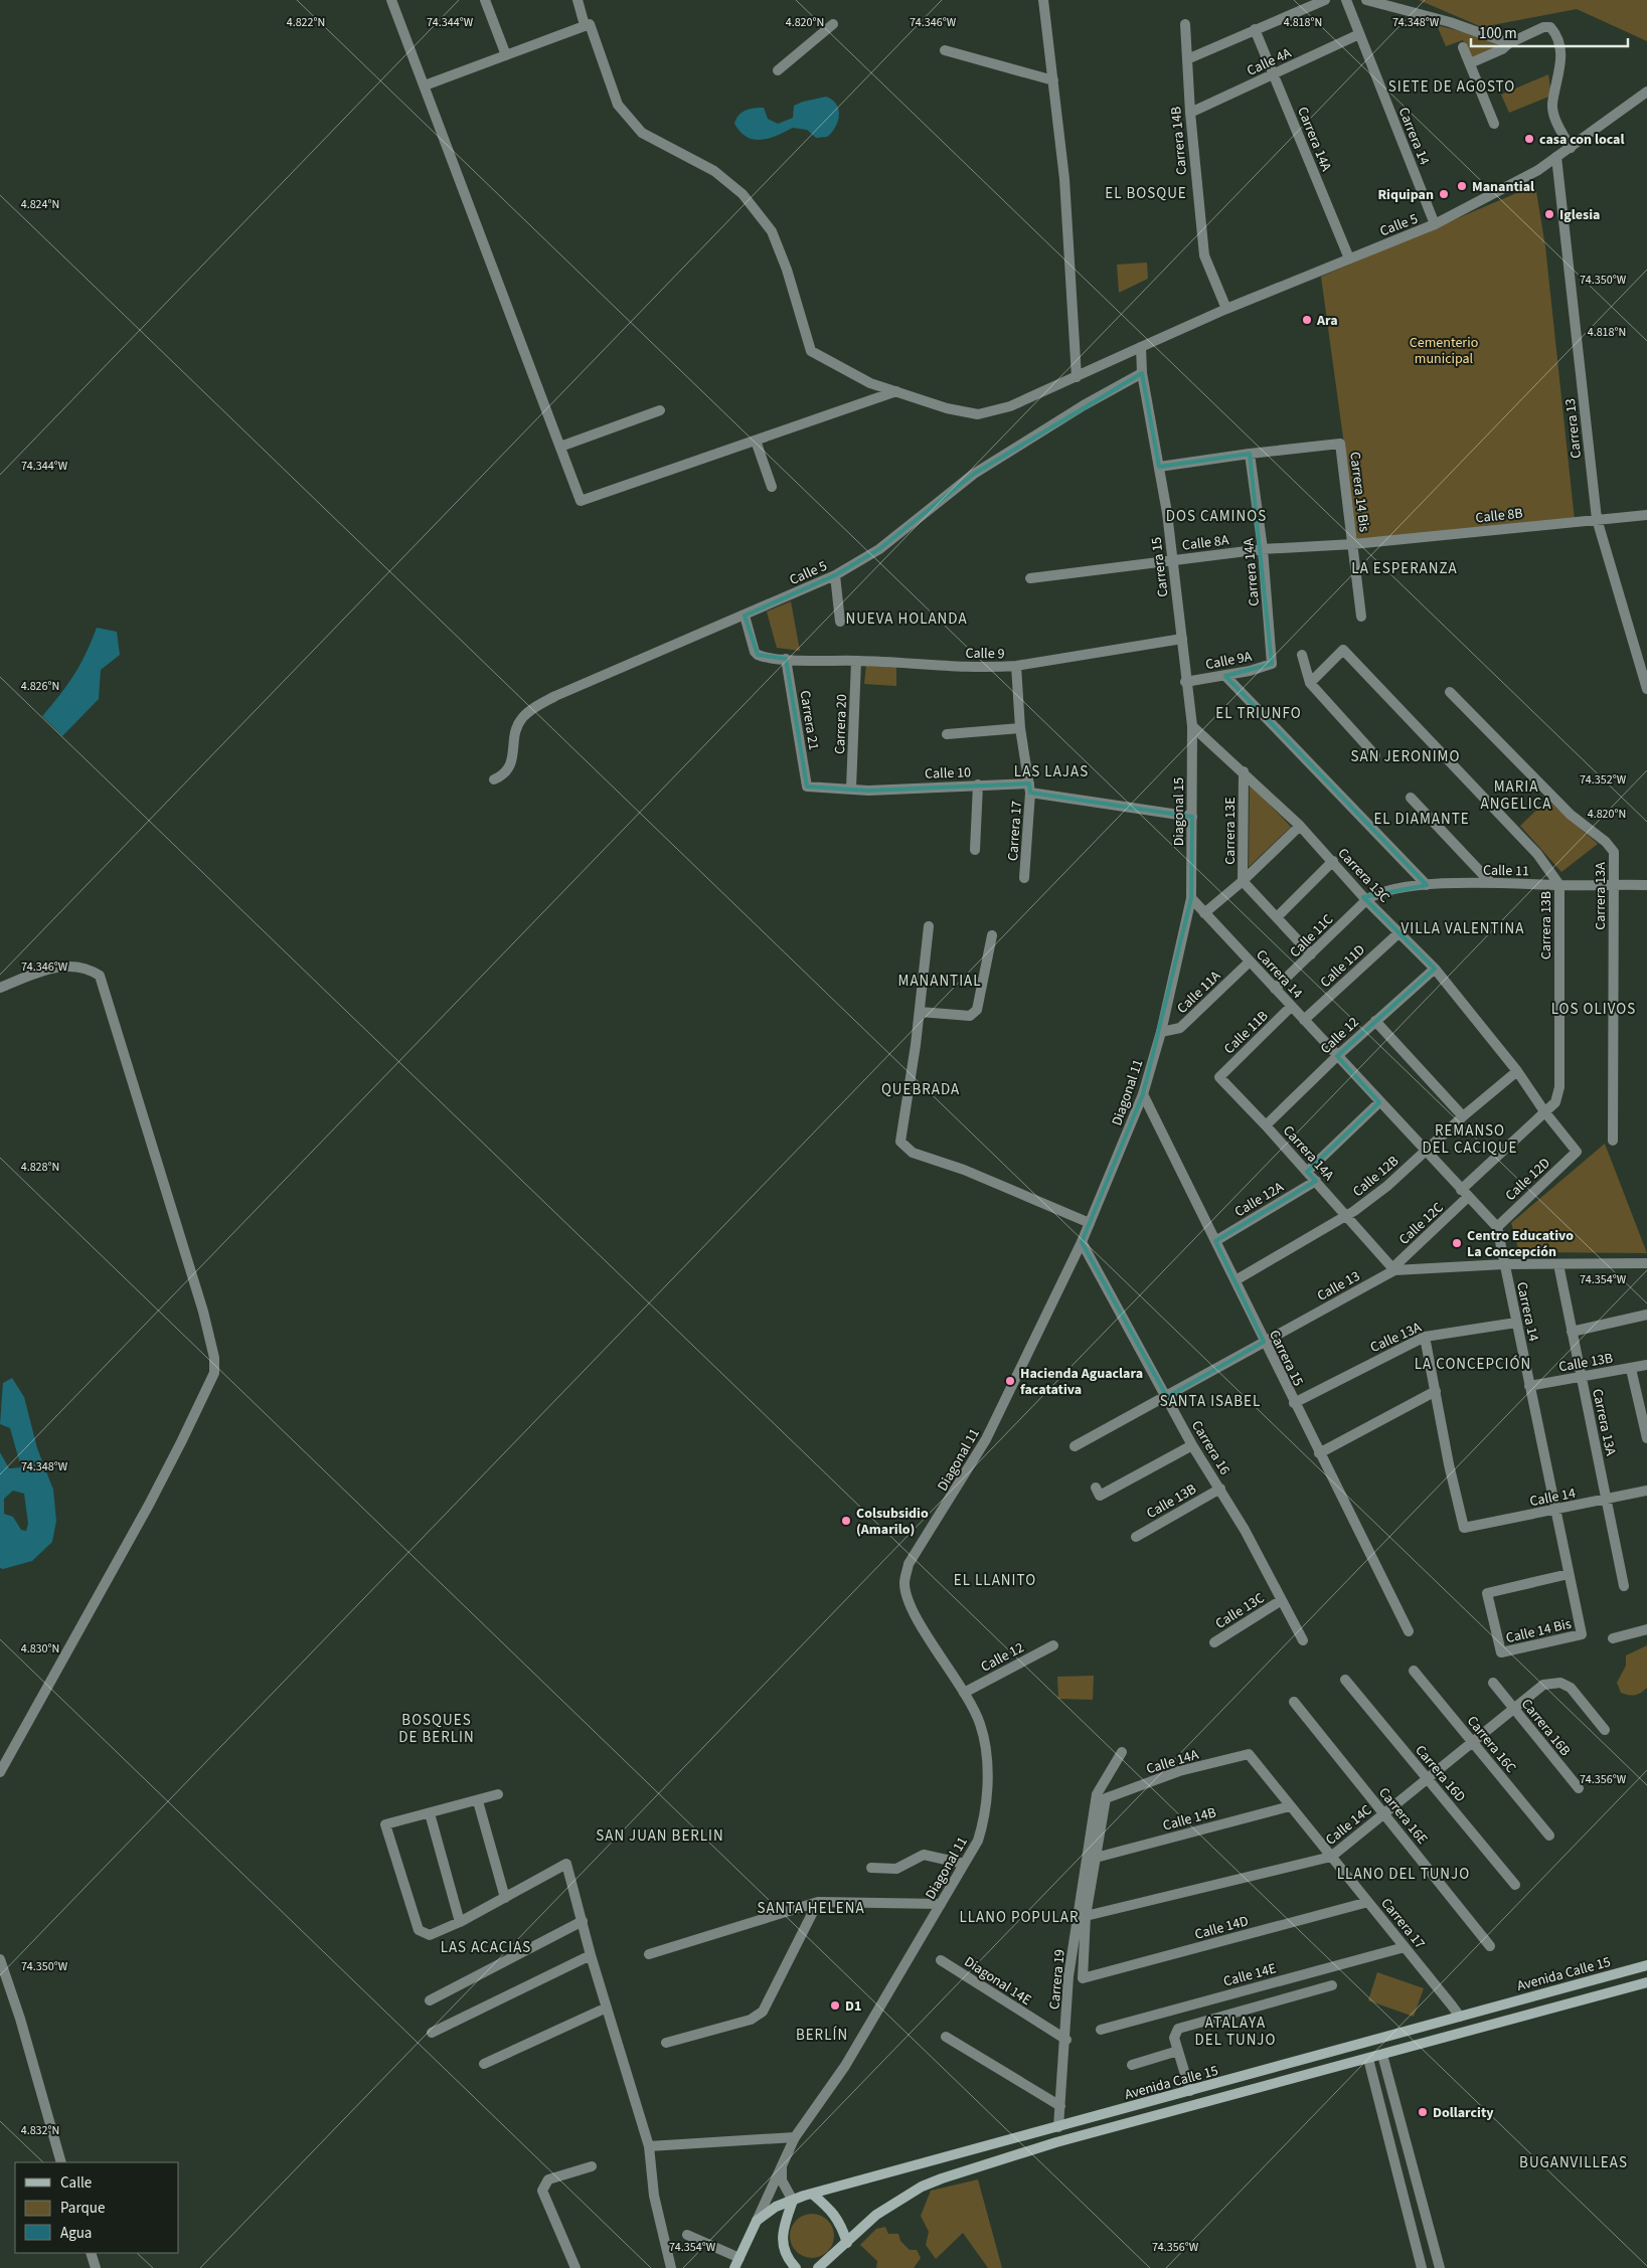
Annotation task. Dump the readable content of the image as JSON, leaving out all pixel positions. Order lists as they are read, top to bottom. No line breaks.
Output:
{"streets":{"main road":["Avenida Calle 15"],"street":["Calle 4A","Carrera 14","Carrera 14A","Carrera 14B","Calle 5","Carrera 13","Carrera 14 Bis","Calle 8B","Calle 8A","Carrera 15","Calle 9","Calle 9A","Carrera 21","Carrera 20","Calle 10","Diagonal 15","Carrera 17","Carrera 13E","Calle 11","Carrera 13C","Carrera 13A","Carrera 13B","Calle 11C","Calle 11D","Calle 11A","Calle 11B","Calle 12","Diagonal 11","Calle 12B","Calle 12D","Calle 12A","Calle 12C","Calle 13","Calle 13A","Calle 13B","Carrera 16","Calle 14","Calle 13C","Calle 14 Bis","Carrera 16B","Carrera 16C","Calle 14A","Carrera 16D","Carrera 16E","Calle 14B","Calle 14C","Calle 14D","Calle 14E","Carrera 19","Diagonal 14E"]},"crossings":[["Calle 4A","Carrera 14"],["Calle 4A","Carrera 14A"],["Calle 4A","Carrera 14B"],["Carrera 14","Calle 5"],["Carrera 14","Diagonal 15"],["Carrera 14","Calle 11C"],["Carrera 14","Calle 11D"],["Carrera 14","Calle 11A"],["Carrera 14","Calle 11B"],["Carrera 14","Calle 12"],["Carrera 14","Diagonal 11"],["Carrera 14","Calle 12B"],["Carrera 14","Calle 12D"],["Carrera 14","Calle 12C"],["Carrera 14","Calle 13"],["Carrera 14","Calle 13A"],["Carrera 14","Calle 13B"],["Carrera 14","Calle 14"],["Carrera 14","Calle 14 Bis"],["Carrera 14A","Calle 5"],["Carrera 14A","Carrera 14 Bis"],["Carrera 14A","Calle 8A"],["Carrera 14A","Calle 9A"],["Carrera 14A","Calle 11B"],["Carrera 14A","Calle 12"],["Carrera 14A","Calle 12B"],["Carrera 14A","Calle 12A"],["Carrera 14A","Calle 12C"],["Carrera 14A","Calle 13"],["Carrera 14B","Calle 5"],["Calle 5","Carrera 13"],["Calle 5","Carrera 15"],["Calle 5","Calle 9"],["Carrera 13","Calle 8B"],["Carrera 14 Bis","Calle 8B"],["Carrera 14 Bis","Calle 8A"],["Calle 8B","Calle 8A"],["Calle 8A","Carrera 15"],["Carrera 15","Calle 9"],["Carrera 15","Calle 9A"],["Carrera 15","Diagonal 15"],["Carrera 15","Carrera 13C"],["Carrera 15","Diagonal 11"],["Carrera 15","Calle 12B"],["Carrera 15","Calle 12A"],["Carrera 15","Calle 13"],["Carrera 15","Calle 13A"],["Calle 9","Carrera 21"],["Calle 9","Carrera 20"],["Calle 9","Carrera 17"],["Carrera 21","Calle 10"],["Carrera 20","Calle 10"],["Calle 10","Carrera 17"],["Diagonal 15","Carrera 13C"],["Diagonal 15","Diagonal 11"],["Carrera 17","Calle 14A"],["Carrera 17","Calle 14B"],["Carrera 17","Calle 14C"],["Carrera 17","Calle 14D"],["Carrera 17","Avenida Calle 15"],["Carrera 17","Calle 14E"],["Carrera 13E","Carrera 13C"],["Carrera 13E","Calle 11C"],["Calle 11","Carrera 13C"],["Calle 11","Carrera 13A"],["Calle 11","Carrera 13B"],["Calle 11","Calle 11C"],["Carrera 13C","Carrera 13B"],["Carrera 13C","Calle 11C"],["Carrera 13C","Calle 11D"],["Carrera 13C","Calle 12"],["Carrera 13C","Calle 12B"],["Carrera 13C","Calle 12D"],["Carrera 13C","Calle 12C"],["Carrera 13A","Calle 13"],["Carrera 13A","Calle 13B"],["Carrera 13A","Calle 14"],["Carrera 13B","Calle 12C"],["Calle 11A","Diagonal 11"],["Calle 12","Diagonal 11"],["Diagonal 11","Carrera 16"],["Diagonal 11","Avenida Calle 15"],["Calle 12C","Calle 13"],["Calle 13","Carrera 16"],["Calle 13B","Carrera 16"],["Carrera 16","Calle 13C"],["Carrera 16B","Calle 14C"],["Carrera 16C","Calle 14C"],["Calle 14A","Calle 14B"],["Carrera 16D","Calle 14C"],["Carrera 16E","Calle 14C"],["Calle 14C","Calle 14D"],["Avenida Calle 15","Carrera 19"],["Carrera 19","Diagonal 14E"]],"districts":["SIETE DE AGOSTO","EL BOSQUE","DOS CAMINOS","LA ESPERANZA","NUEVA HOLANDA","EL TRIUNFO","SAN JERONIMO","LAS LAJAS","MARIA ANGELICA","EL DIAMANTE","VILLA VALENTINA","MANANTIAL","LOS OLIVOS","QUEBRADA","REMANSO DEL CACIQUE","LA CONCEPCIÓN","SANTA ISABEL","EL LLANITO","BOSQUES DE BERLIN","SAN JUAN BERLIN","LLANO DEL TUNJO","SANTA HELENA","LLANO POPULAR","LAS ACACIAS","ATALAYA DEL TUNJO","BERLÍN","BUGANVILLEAS"],"parks":["Cementerio municipal"],"places":["casa con local","Manantial","Riquipan","Iglesia","Ara","Centro Educativo La Concepción","Hacienda Aguaclara facatativa","Colsubsidio (Amarilo)","D1","Dollarcity"],"legend":["Calle","Parque","Agua"],"scale_bar":"100 m","coordinates":["4.822°N","4.820°N","4.818°N","74.344°W","74.346°W","74.348°W","4.824°N","74.350°W","4.826°N","74.352°W","4.828°N","74.354°W","4.830°N","74.356°W","4.832°N"]}
